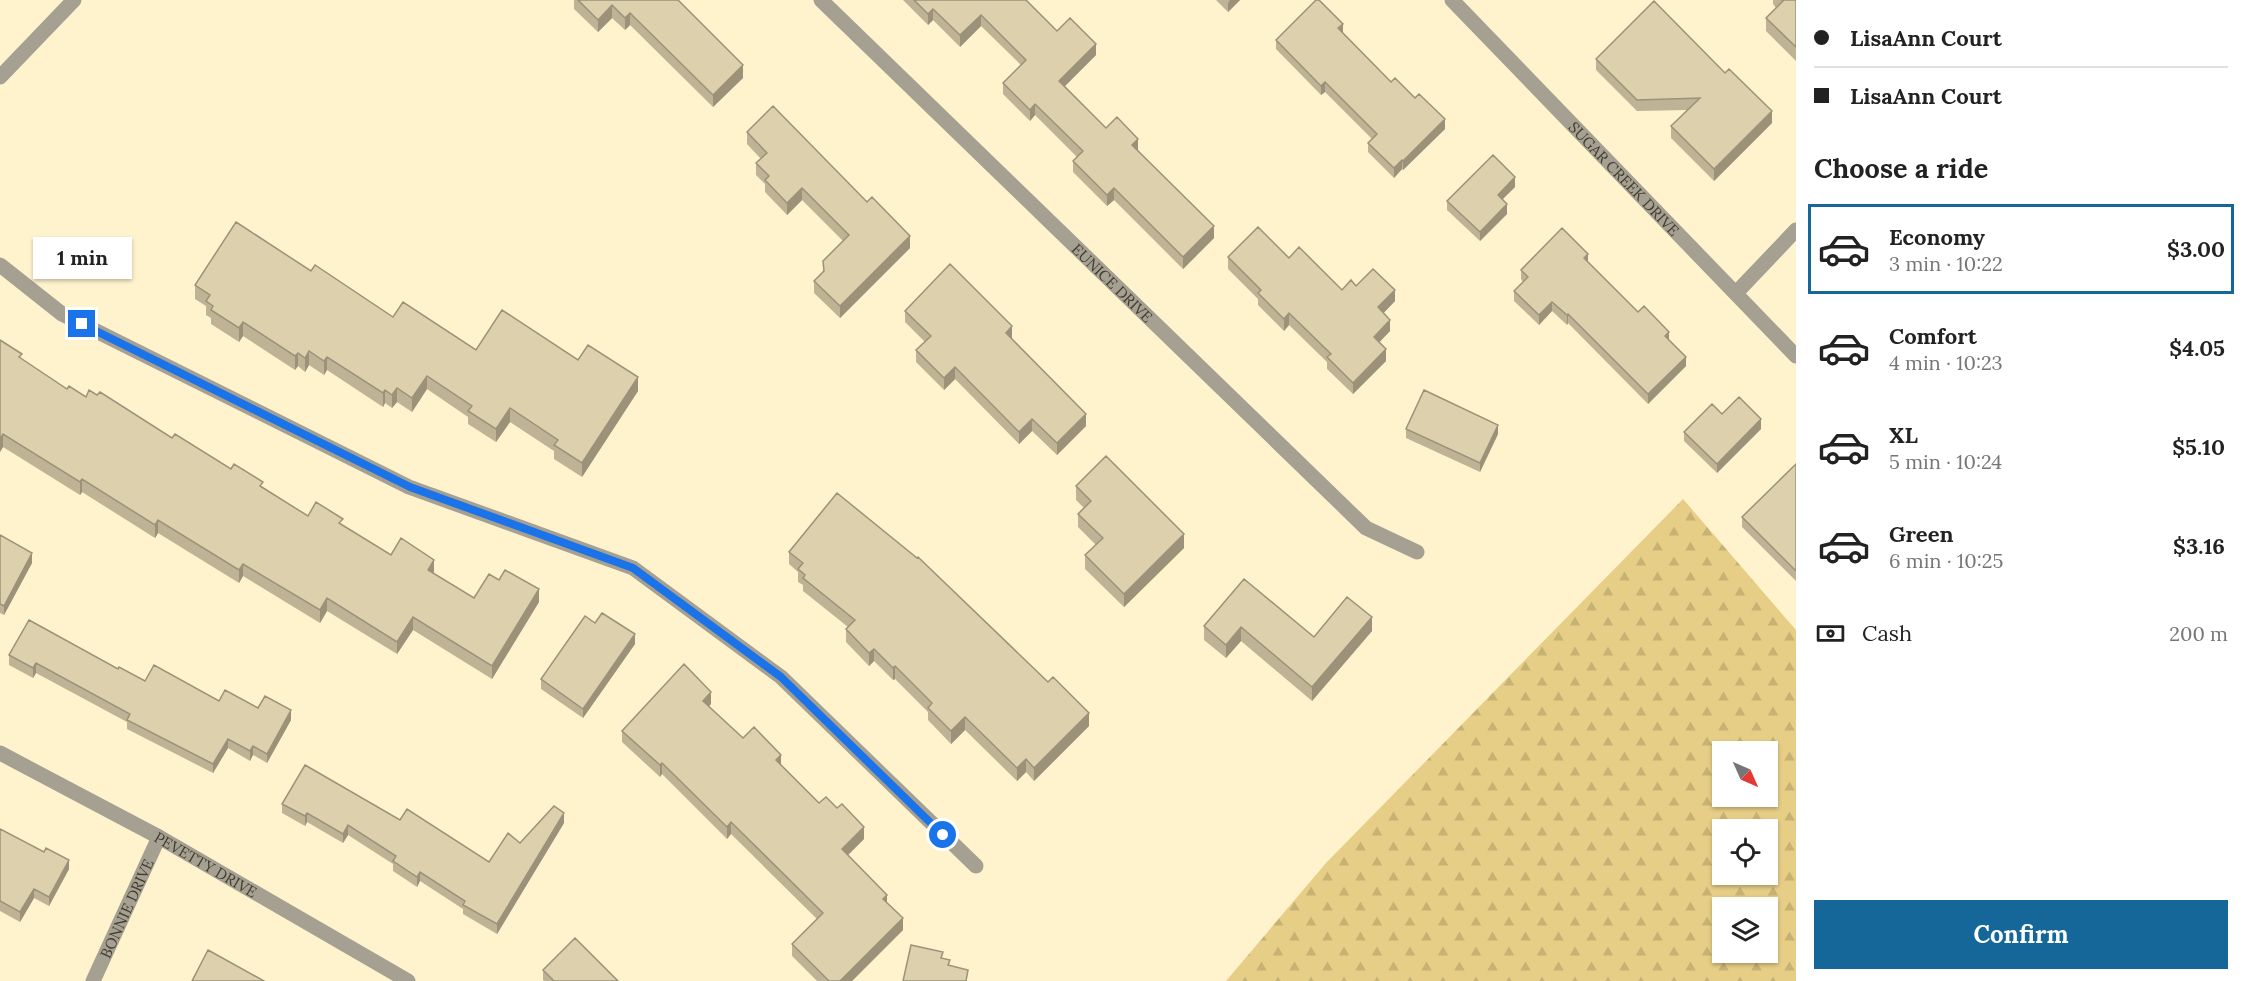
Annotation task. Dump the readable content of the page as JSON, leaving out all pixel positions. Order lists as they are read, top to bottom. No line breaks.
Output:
{"streets":{"street":["SUGAR CREEK DRIVE","EUNICE DRIVE","PEVETTY DRIVE","BONNIE DRIVE"]},"crossings":[["PEVETTY DRIVE","BONNIE DRIVE"]],"north":"bottom right","page":{"banner":["LisaAnn Court","LisaAnn Court"],"heading":"Choose a ride","list":[{"name":"Economy","note":"3 min · 10:22","value":"$3.00"},{"name":"Comfort","note":"4 min · 10:23","value":"$4.05"},{"name":"XL","note":"5 min · 10:24","value":"$5.10"},{"name":"Green","note":"6 min · 10:25","value":"$3.16"}],"bubble":"1 min","pay":["Cash","200 m"],"buttons":"Confirm"}}
